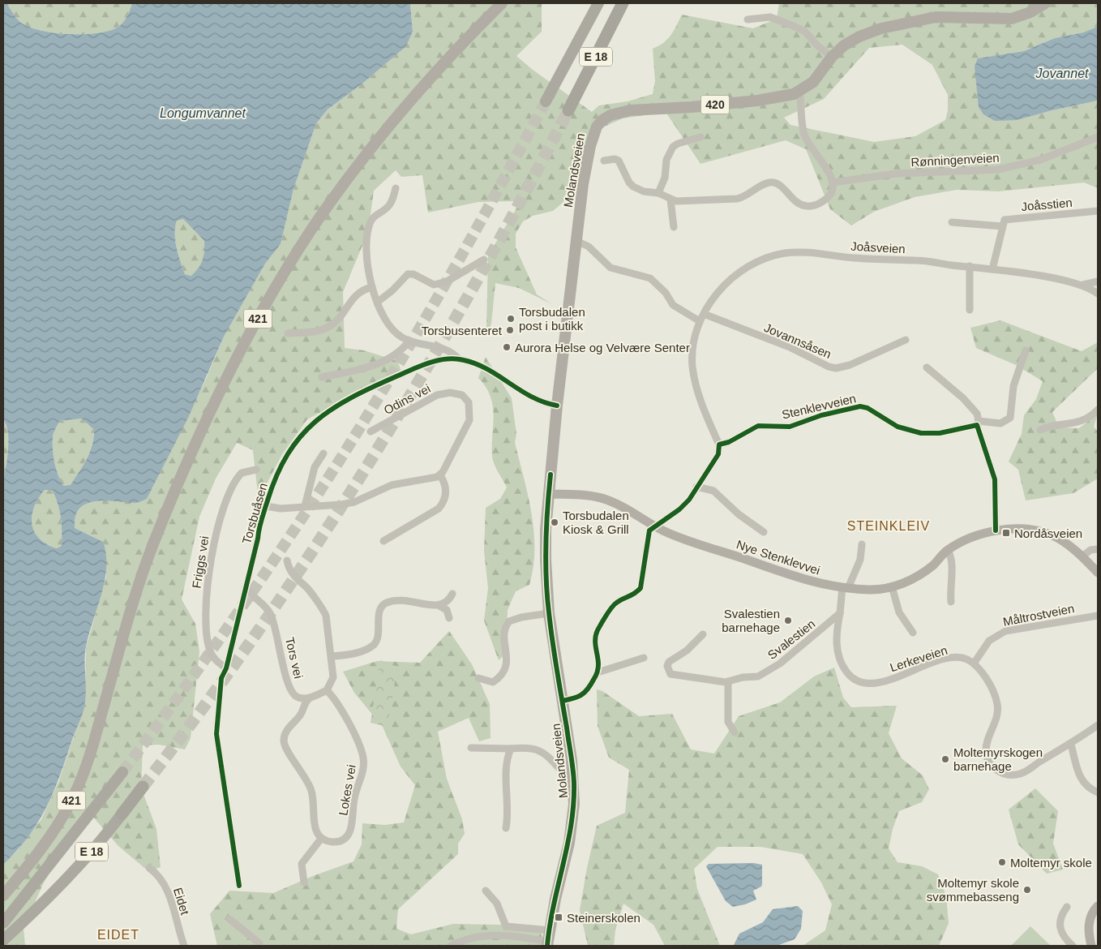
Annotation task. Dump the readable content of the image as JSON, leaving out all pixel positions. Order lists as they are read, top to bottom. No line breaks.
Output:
{"streets":{"highway":["E 18"],"main road":["420","Molandsveien","421","Nye Stenklevvei"],"street":["Rønningenveien","Joåsstien","Joåsveien","Jovannsåsen","Odins vei","Stenklevveien","Torsbuåsen","Friggs vei","Måltrostveien","Svalestien","Tors vei","Lerkeveien","Lokes vei","Eidet"]},"crossings":[["Molandsveien","Torsbuåsen"],["Molandsveien","Nye Stenklevvei"],["Joåsveien","Jovannsåsen"],["Joåsveien","Stenklevveien"],["Torsbuåsen","Friggs vei"],["Torsbuåsen","Tors vei"],["Måltrostveien","Lerkeveien"],["Svalestien","Lerkeveien"]],"districts":["STEINKLEIV","EIDET"],"water":["Jovannet","Longumvannet"],"places":{"other":["Torsbudalen post i butikk","Torsbusenteret","Aurora Helse og Velvære Senter","Torsbudalen Kiosk & Grill","Svalestien barnehage","Moltemyrskogen barnehage","Moltemyr skole","Moltemyr skole svømmebasseng"],"transit":["Nordåsveien","Steinerskolen"]}}
